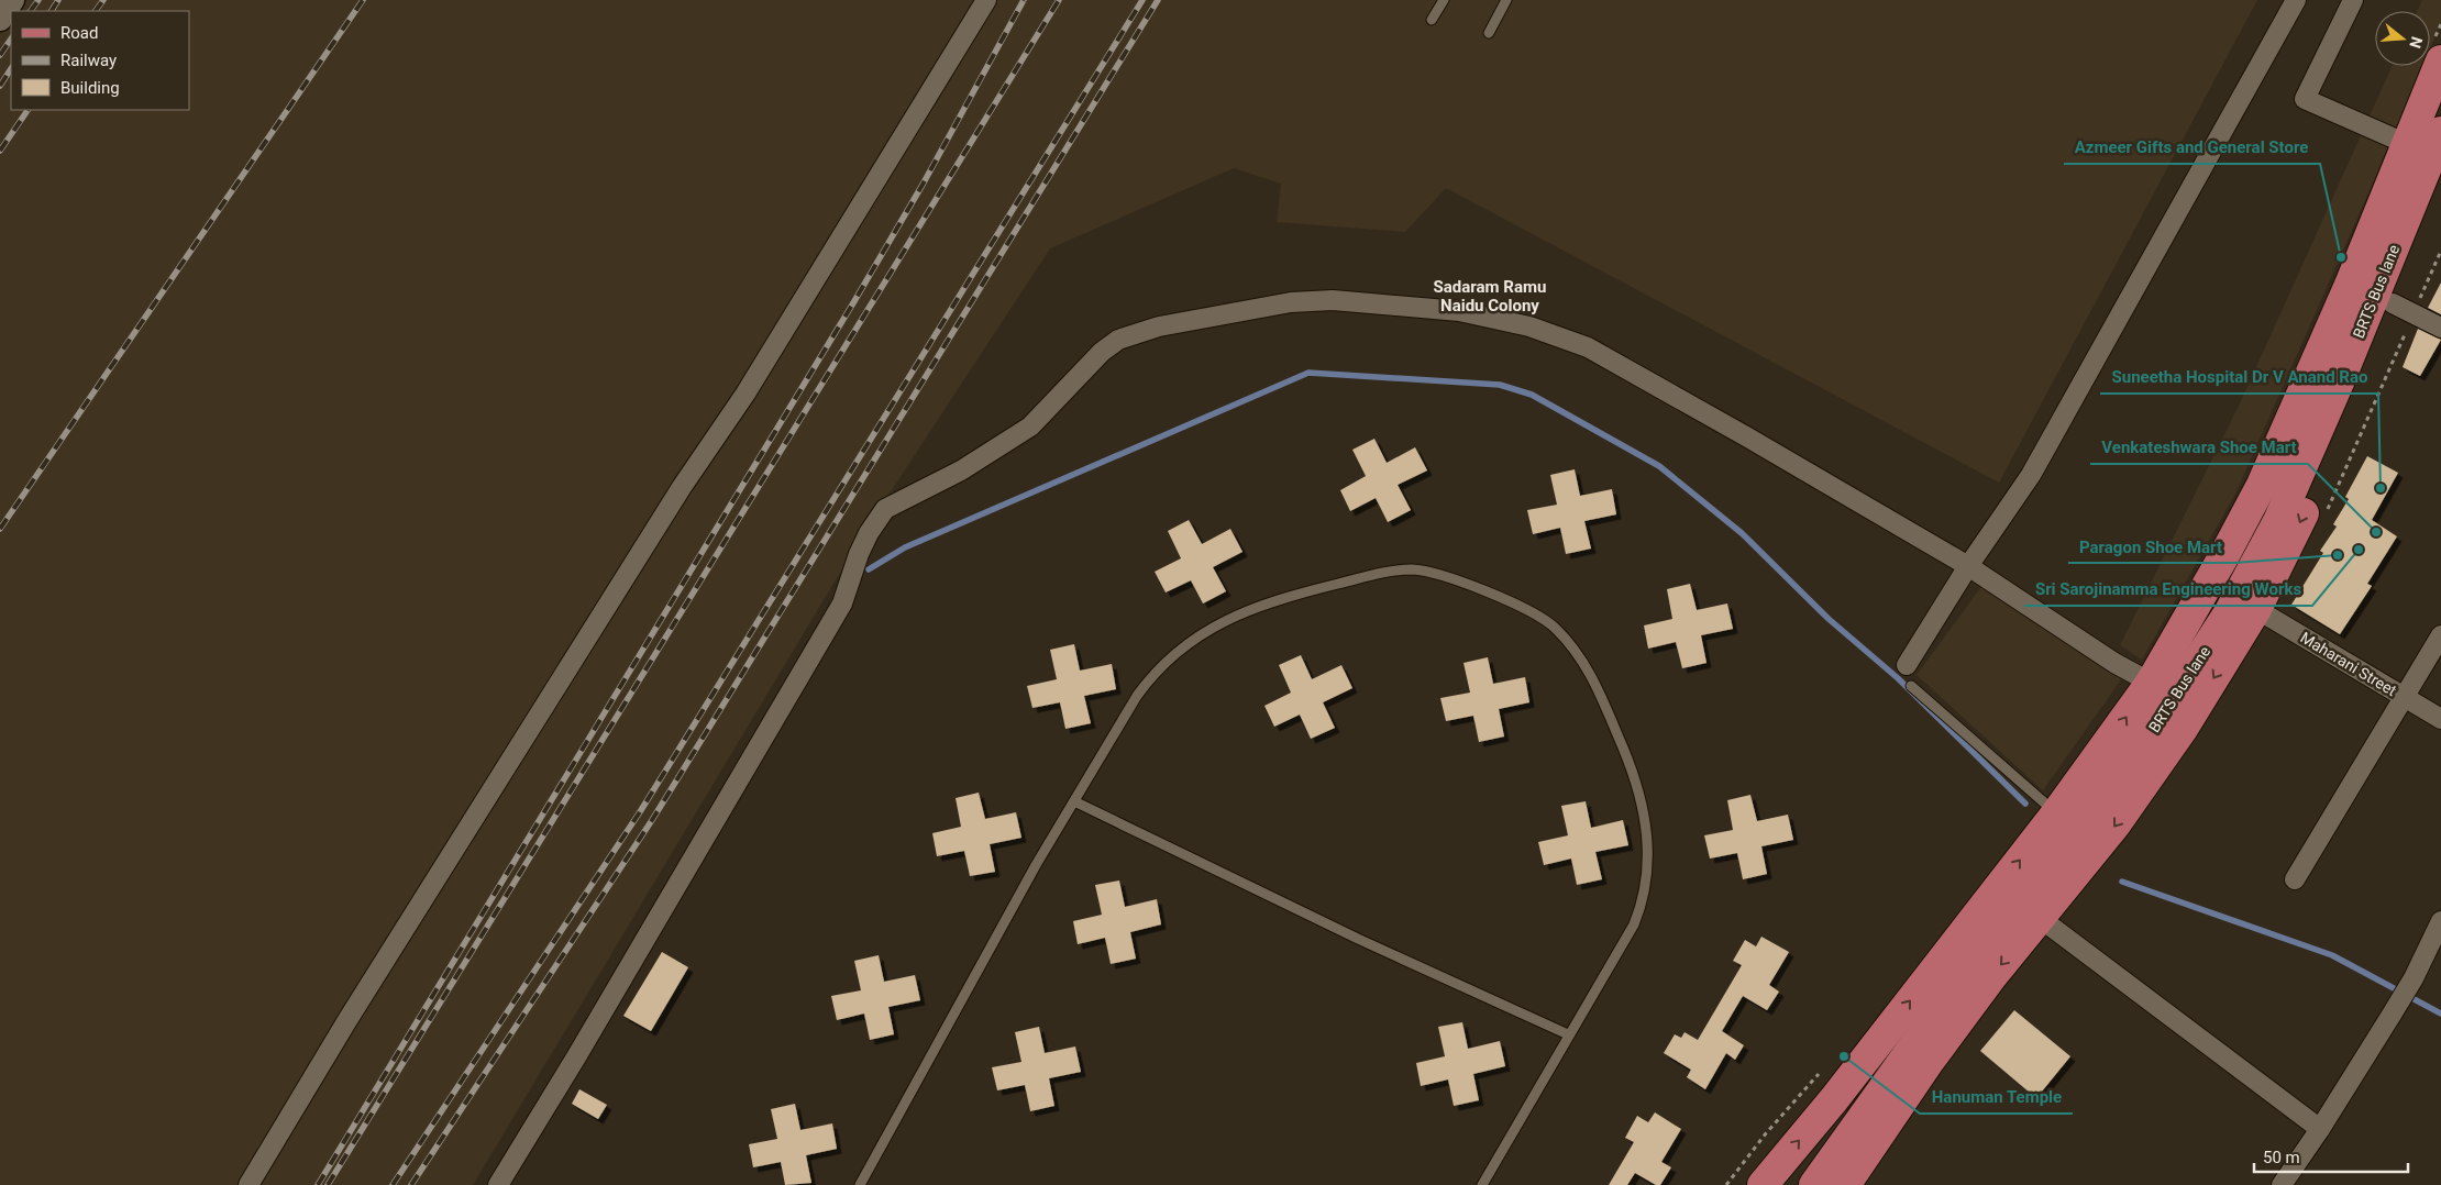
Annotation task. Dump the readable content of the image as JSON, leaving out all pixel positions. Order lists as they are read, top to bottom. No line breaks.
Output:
{"streets":{"main road":["BRTS Bus lane"],"street":["Maharani Street"]},"districts":["Sadaram Ramu Naidu Colony"],"places":["Azmeer Gifts and General Store","Suneetha Hospital Dr V Anand Rao","Venkateshwara Shoe Mart","Sri Sarojinamma Engineering Works","Paragon Shoe Mart","Hanuman Temple"],"legend":["Road","Railway","Building"],"scale_bar":"50 m","north":"right"}
